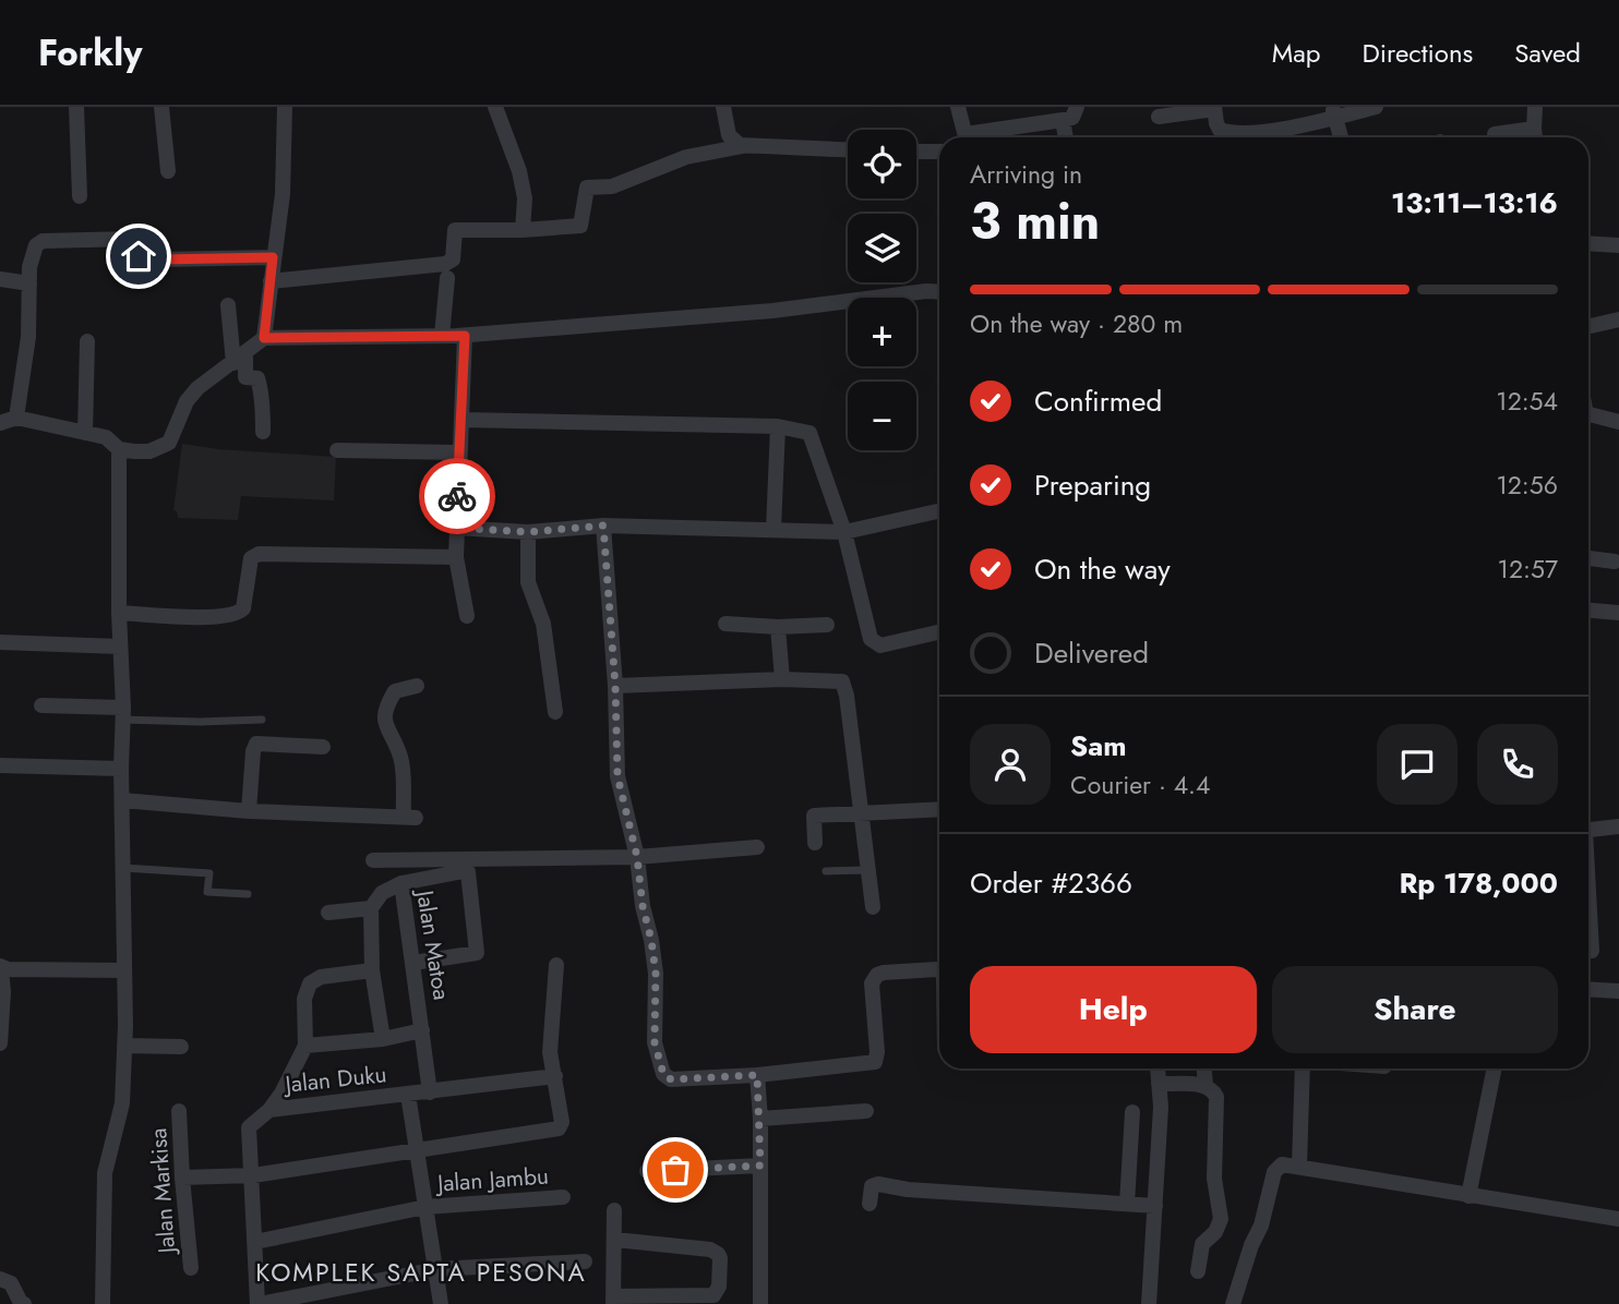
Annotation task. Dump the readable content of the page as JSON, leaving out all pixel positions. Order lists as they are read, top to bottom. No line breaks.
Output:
{"streets":{"street":["Jalan Matoa","Jalan Duku","Jalan Jambu","Jalan Markisa"]},"crossings":[["Jalan Matoa","Jalan Duku"]],"districts":["KOMPLEK SAPTA PESONA"],"page":{"header":"Forkly","nav":["Map","Directions","Saved"],"map_buttons":["+","−"],"heading":["3 min","Arriving in","13:11–13:16"],"panel":["Sam","Courier · 4.4","Order #2366","Rp 178,000"],"bar":"On the way · 280 m","list":[["Confirmed","12:54"],["Preparing","12:56"],["On the way","12:57"],"Delivered"],"buttons":["Help","Share"]}}
